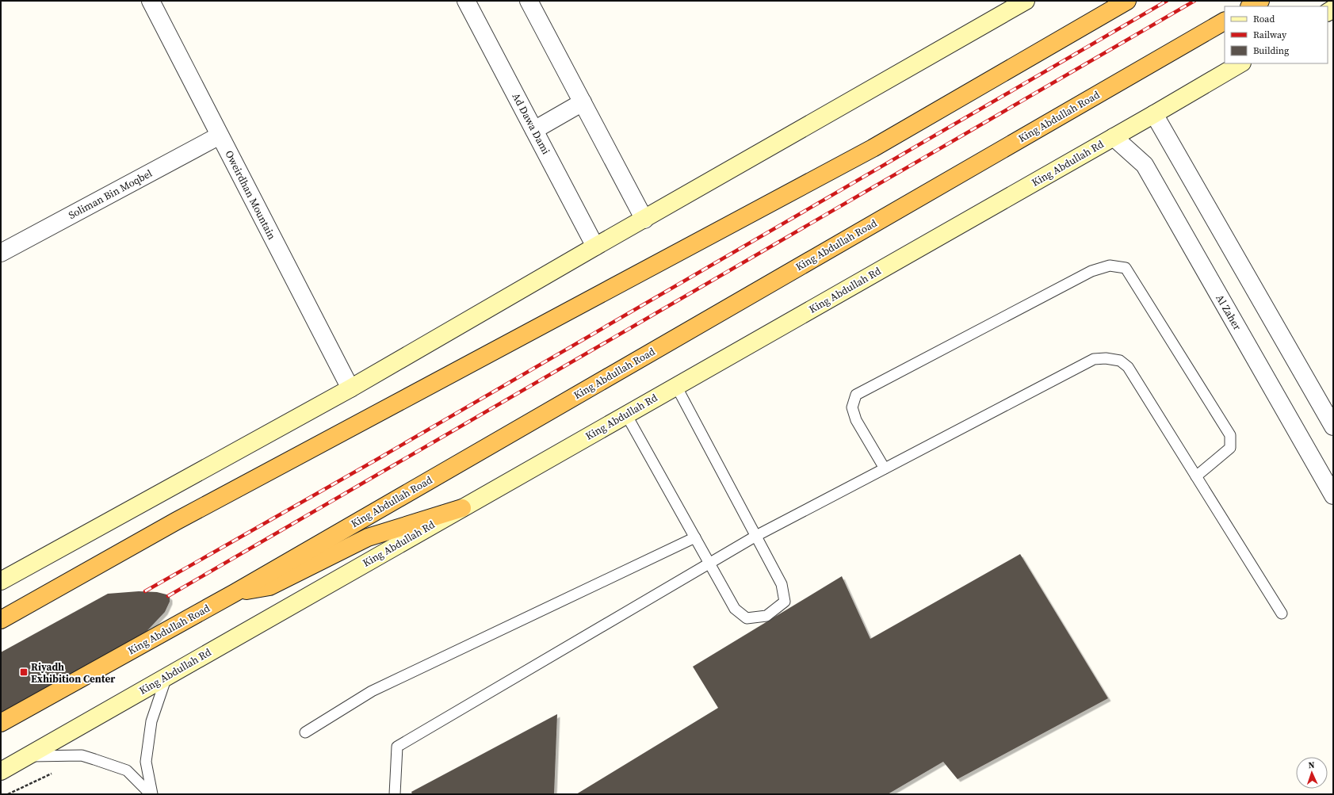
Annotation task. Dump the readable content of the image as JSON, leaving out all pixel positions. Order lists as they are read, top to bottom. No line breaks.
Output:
{"streets":{"highway":["King Abdullah Road"],"main road":["King Abdullah Rd"],"street":["Ad Dawa Dami","Soliman Bin Moqbel","Oweirdhan Mountain","Al Zaher"]},"crossings":[["King Abdullah Rd","Al Zaher"],["Soliman Bin Moqbel","Oweirdhan Mountain"]],"places":{"transit":["Riyadh Exhibition Center"]},"legend":["Road","Railway","Building"],"north":"top"}
